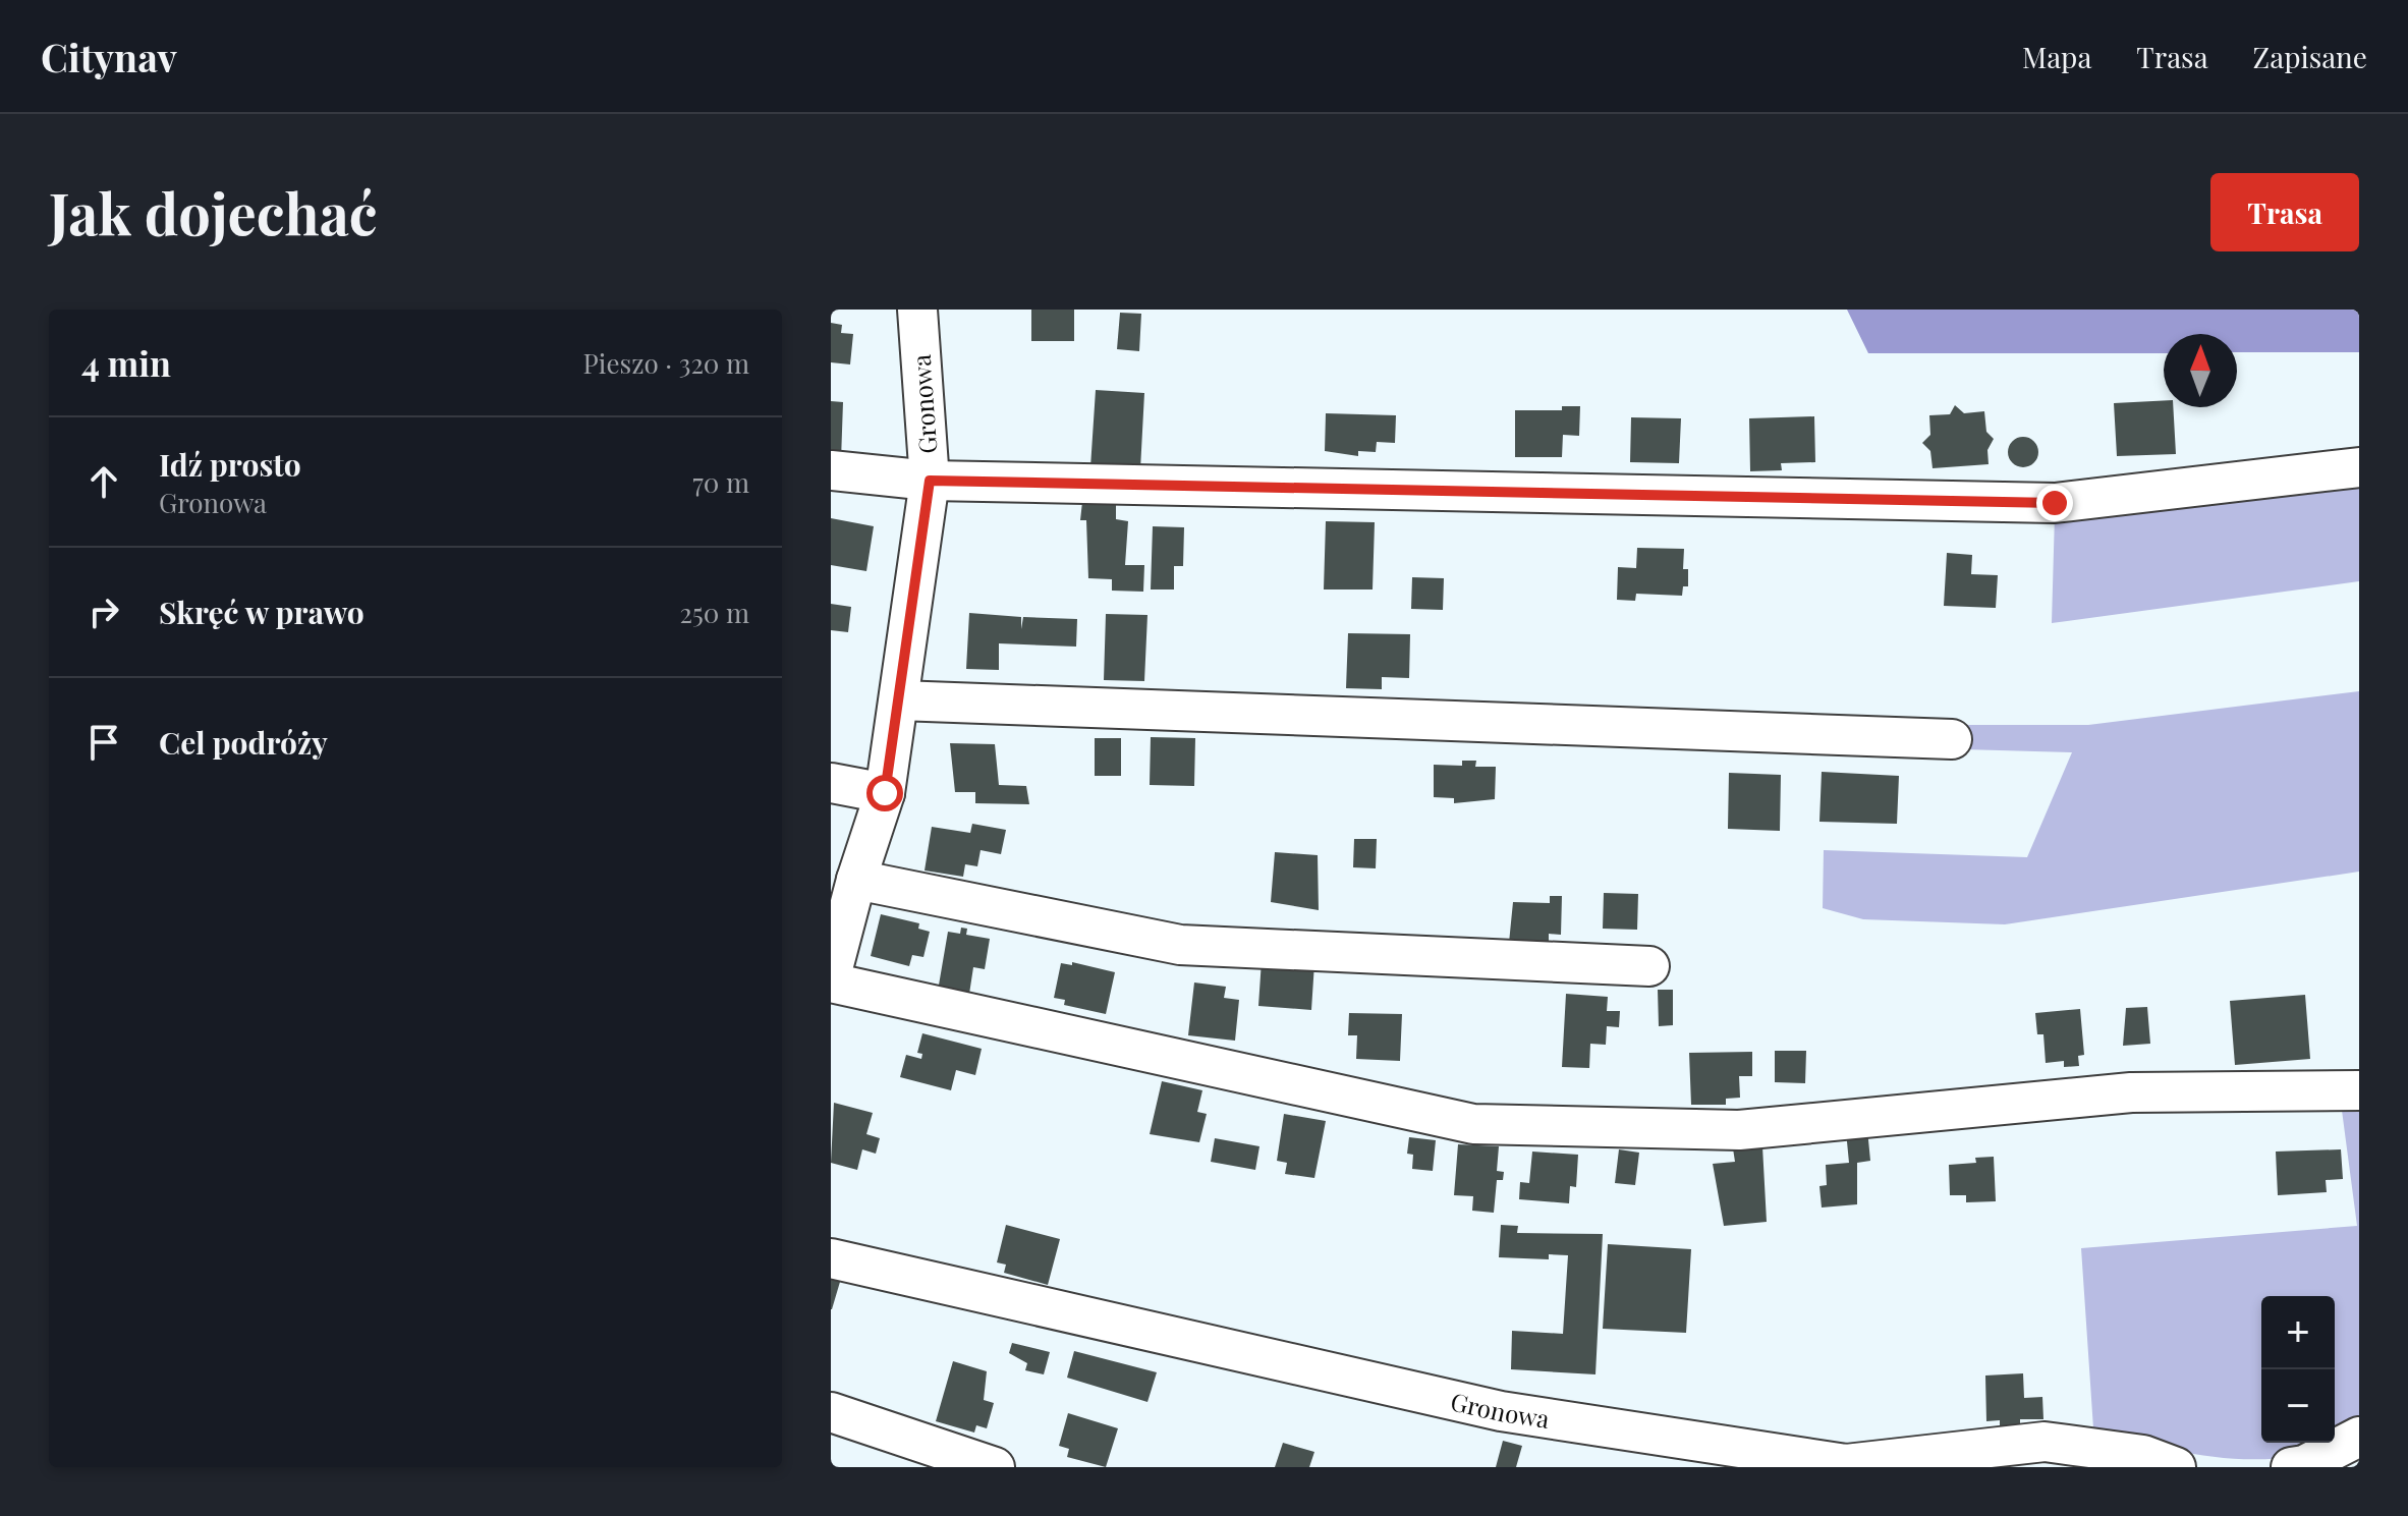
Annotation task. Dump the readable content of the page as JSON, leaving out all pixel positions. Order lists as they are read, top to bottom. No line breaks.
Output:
{"streets":{"street":["Gronowa"]},"north":"top","page":{"header":"Citynav","nav":["Mapa","Trasa","Zapisane"],"buttons":"Trasa","title":"Jak dojechać","heading":["4 min","Pieszo · 320 m"],"list":[["Idź prosto","Gronowa","70 m"],["Skręć w prawo","250 m"],"Cel podróży"],"map_buttons":["+","−"]}}
